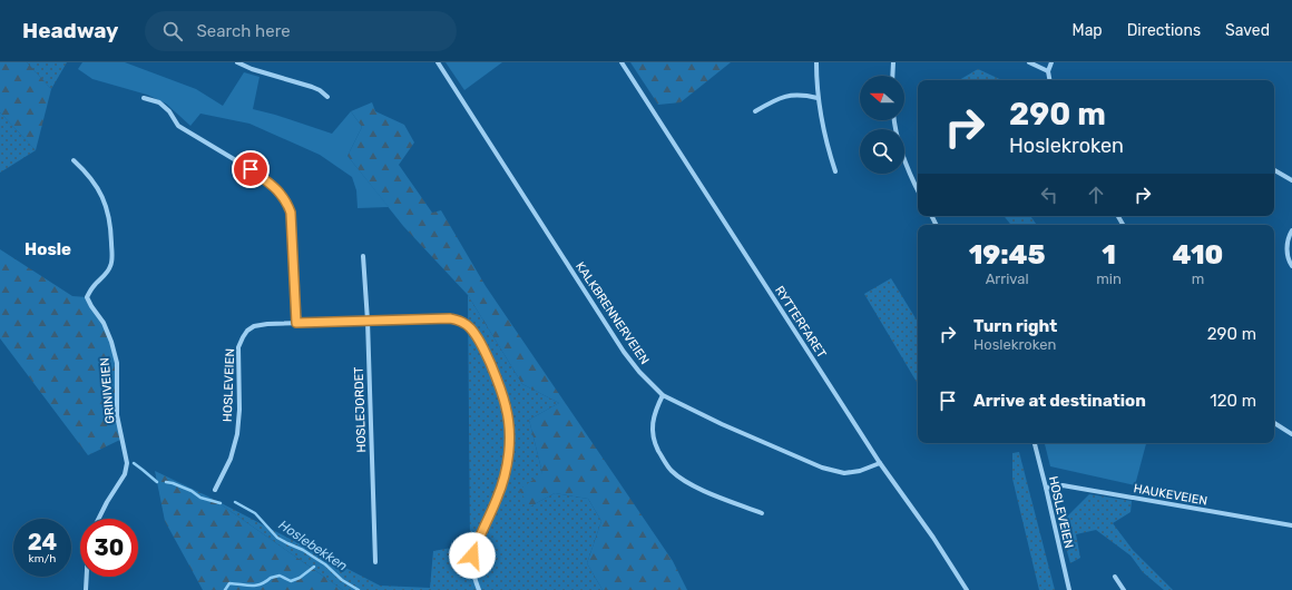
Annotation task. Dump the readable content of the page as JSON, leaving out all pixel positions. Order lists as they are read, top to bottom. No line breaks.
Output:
{"streets":{"street":["KALKBRENNERVEIEN","RYTTERFARET","HOSLEVEIEN","GRINIVEIEN","HOSLEJORDET","HAUKEVEIEN"]},"crossings":[["KALKBRENNERVEIEN","RYTTERFARET"],["HOSLEVEIEN","HOSLEJORDET"],["HOSLEVEIEN","HAUKEVEIEN"]],"districts":["Hosle"],"water":["Hoslebekken"],"north":"left","page":{"header":"Headway","search":"Search here","nav":["Map","Directions","Saved"],"turn":["290 m","Hoslekroken"],"eta":["19:45","Arrival","1","min","410","m"],"list":[{"name":"Turn right","note":"Hoslekroken","value":"290 m"},{"name":"Arrive at destination","value":"120 m"}],"speed":"24 km/h","limit":"30"}}
